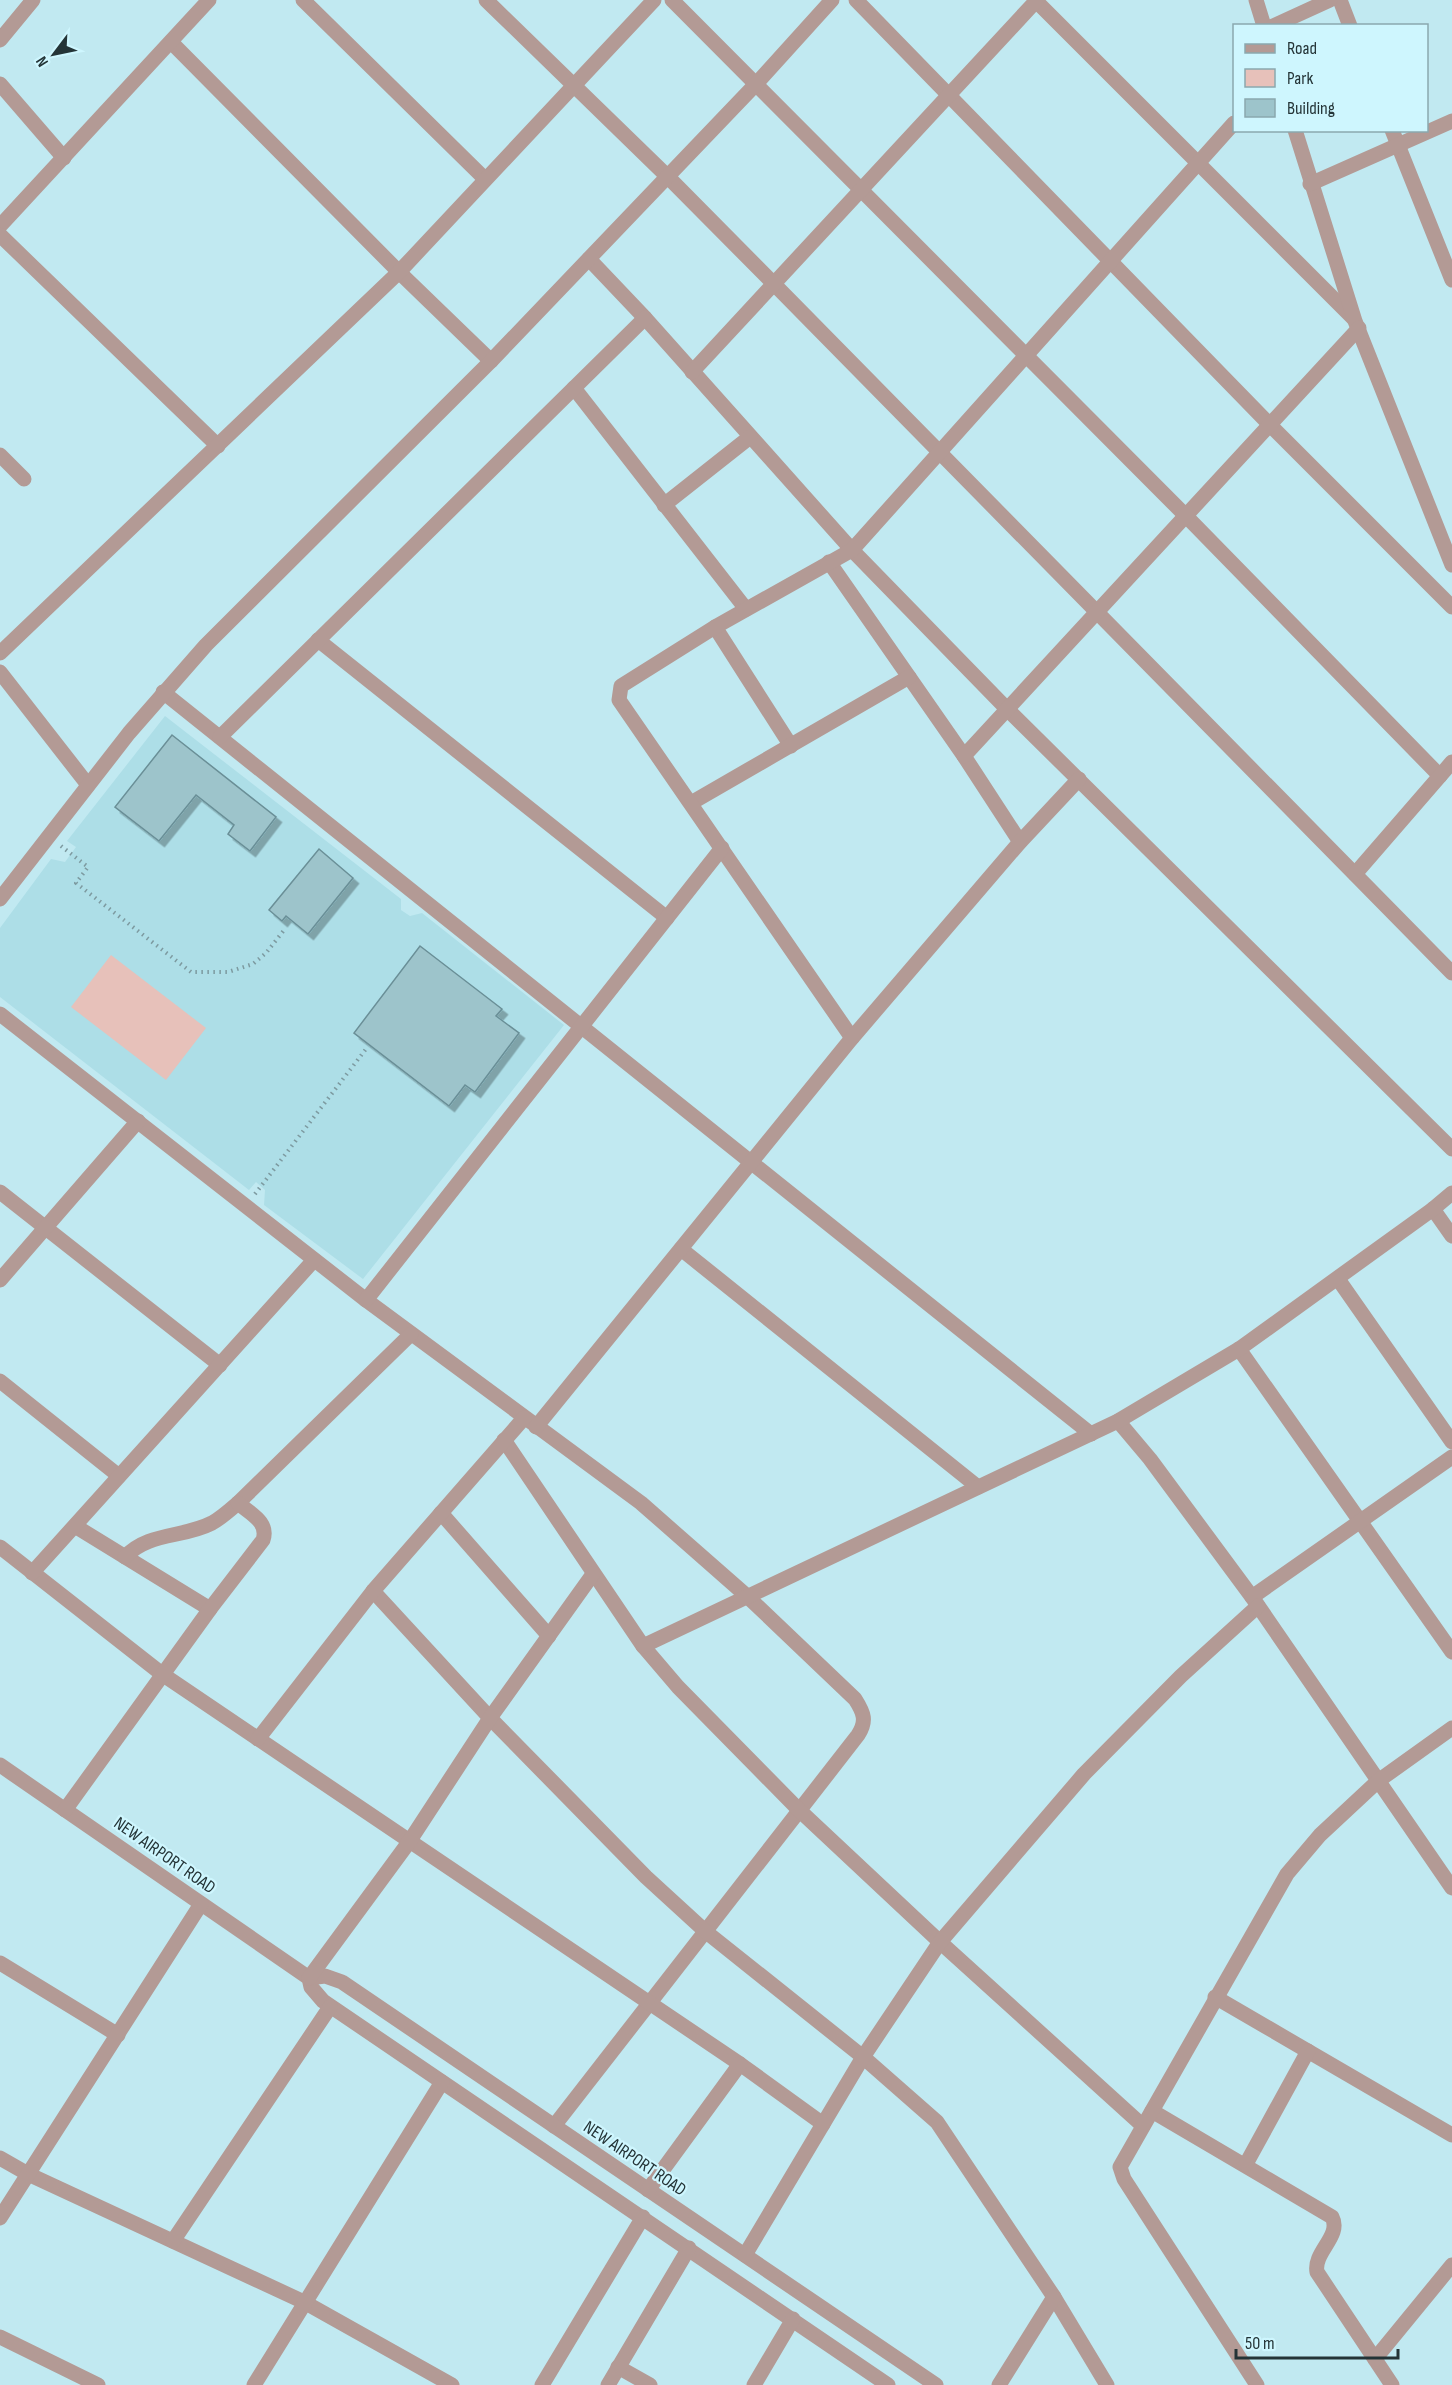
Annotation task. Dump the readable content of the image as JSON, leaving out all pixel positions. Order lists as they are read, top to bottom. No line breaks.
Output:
{"streets":{"street":["NEW AIRPORT ROAD"]},"legend":["Road","Park","Building"],"scale_bar":"50 m","north":"bottom left"}
